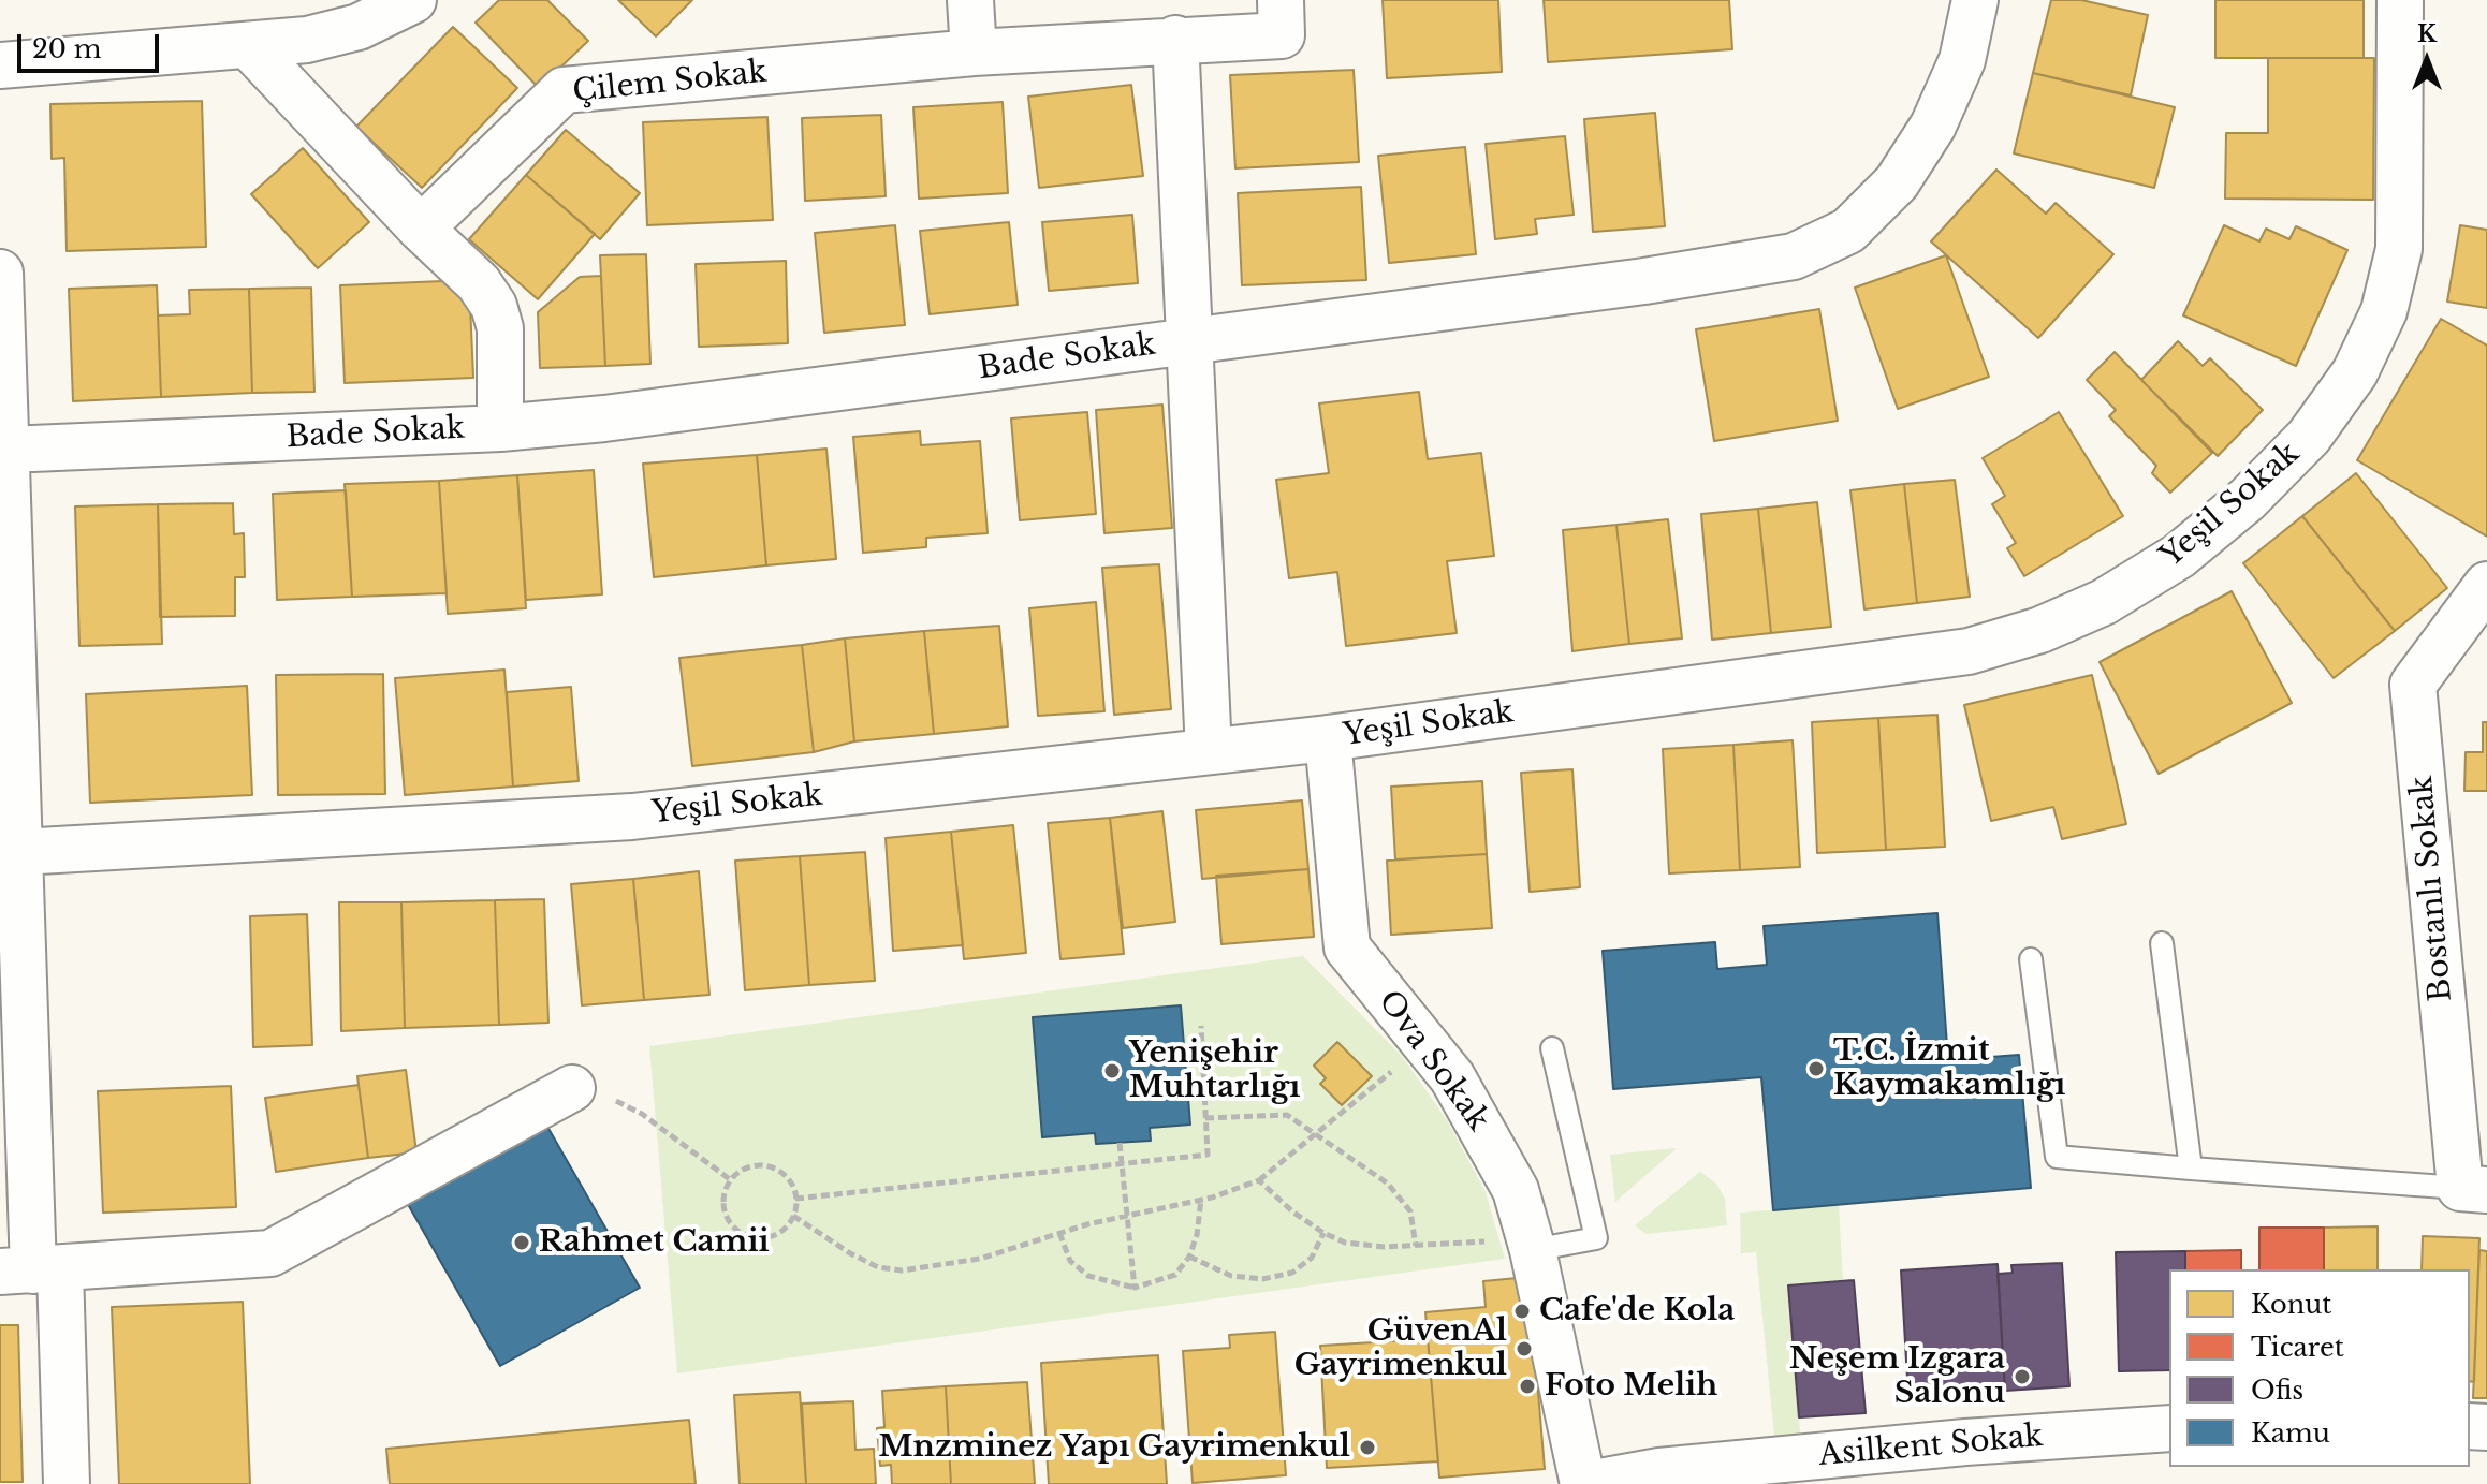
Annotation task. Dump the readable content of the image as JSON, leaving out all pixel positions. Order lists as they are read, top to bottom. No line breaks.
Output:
{"streets":{"street":["Çilem Sokak","Bade Sokak","Yeşil Sokak","Bostanlı Sokak","Ova Sokak","Asilkent Sokak"]},"crossings":[["Yeşil Sokak","Ova Sokak"],["Ova Sokak","Asilkent Sokak"]],"places":["T.C. İzmit Kaymakamlığı","Yenişehir Muhtarlığı","Rahmet Camii","Cafe'de Kola","GüvenAl Gayrimenkul","Neşem Izgara Salonu","Foto Melih","Mnzminez Yapı Gayrimenkul"],"legend":["Konut","Ticaret","Ofis","Kamu"],"scale_bar":"20 m","north":"top"}
